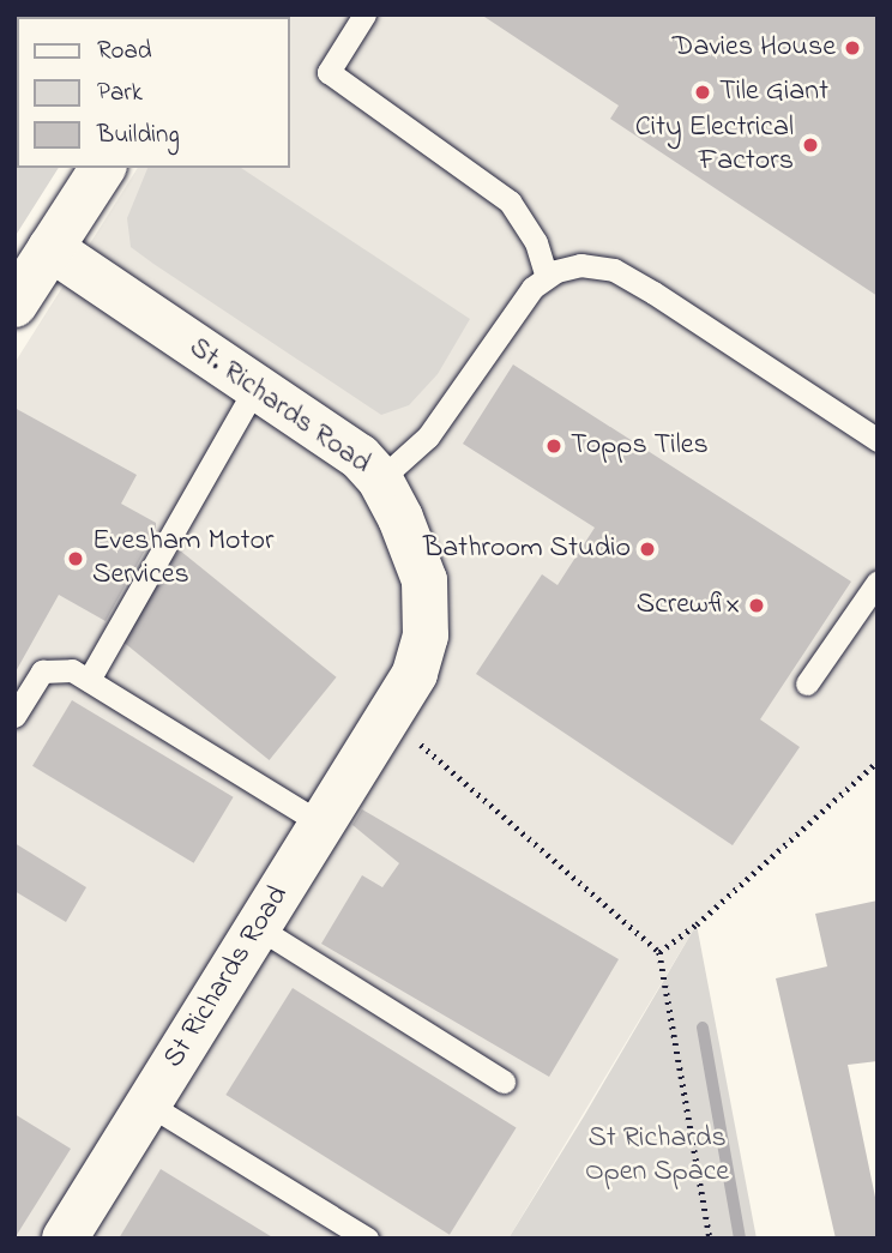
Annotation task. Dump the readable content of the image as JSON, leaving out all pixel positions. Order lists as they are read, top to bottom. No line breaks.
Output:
{"streets":{"street":["St. Richards Road","St Richards Road"]},"crossings":[["St. Richards Road","St Richards Road"]],"parks":["St Richards Open Space"],"places":["Davies House","Tile Giant","City Electrical Factors","Topps Tiles","Bathroom Studio","Evesham Motor Services","Screwfix"],"legend":["Road","Park","Building"]}
